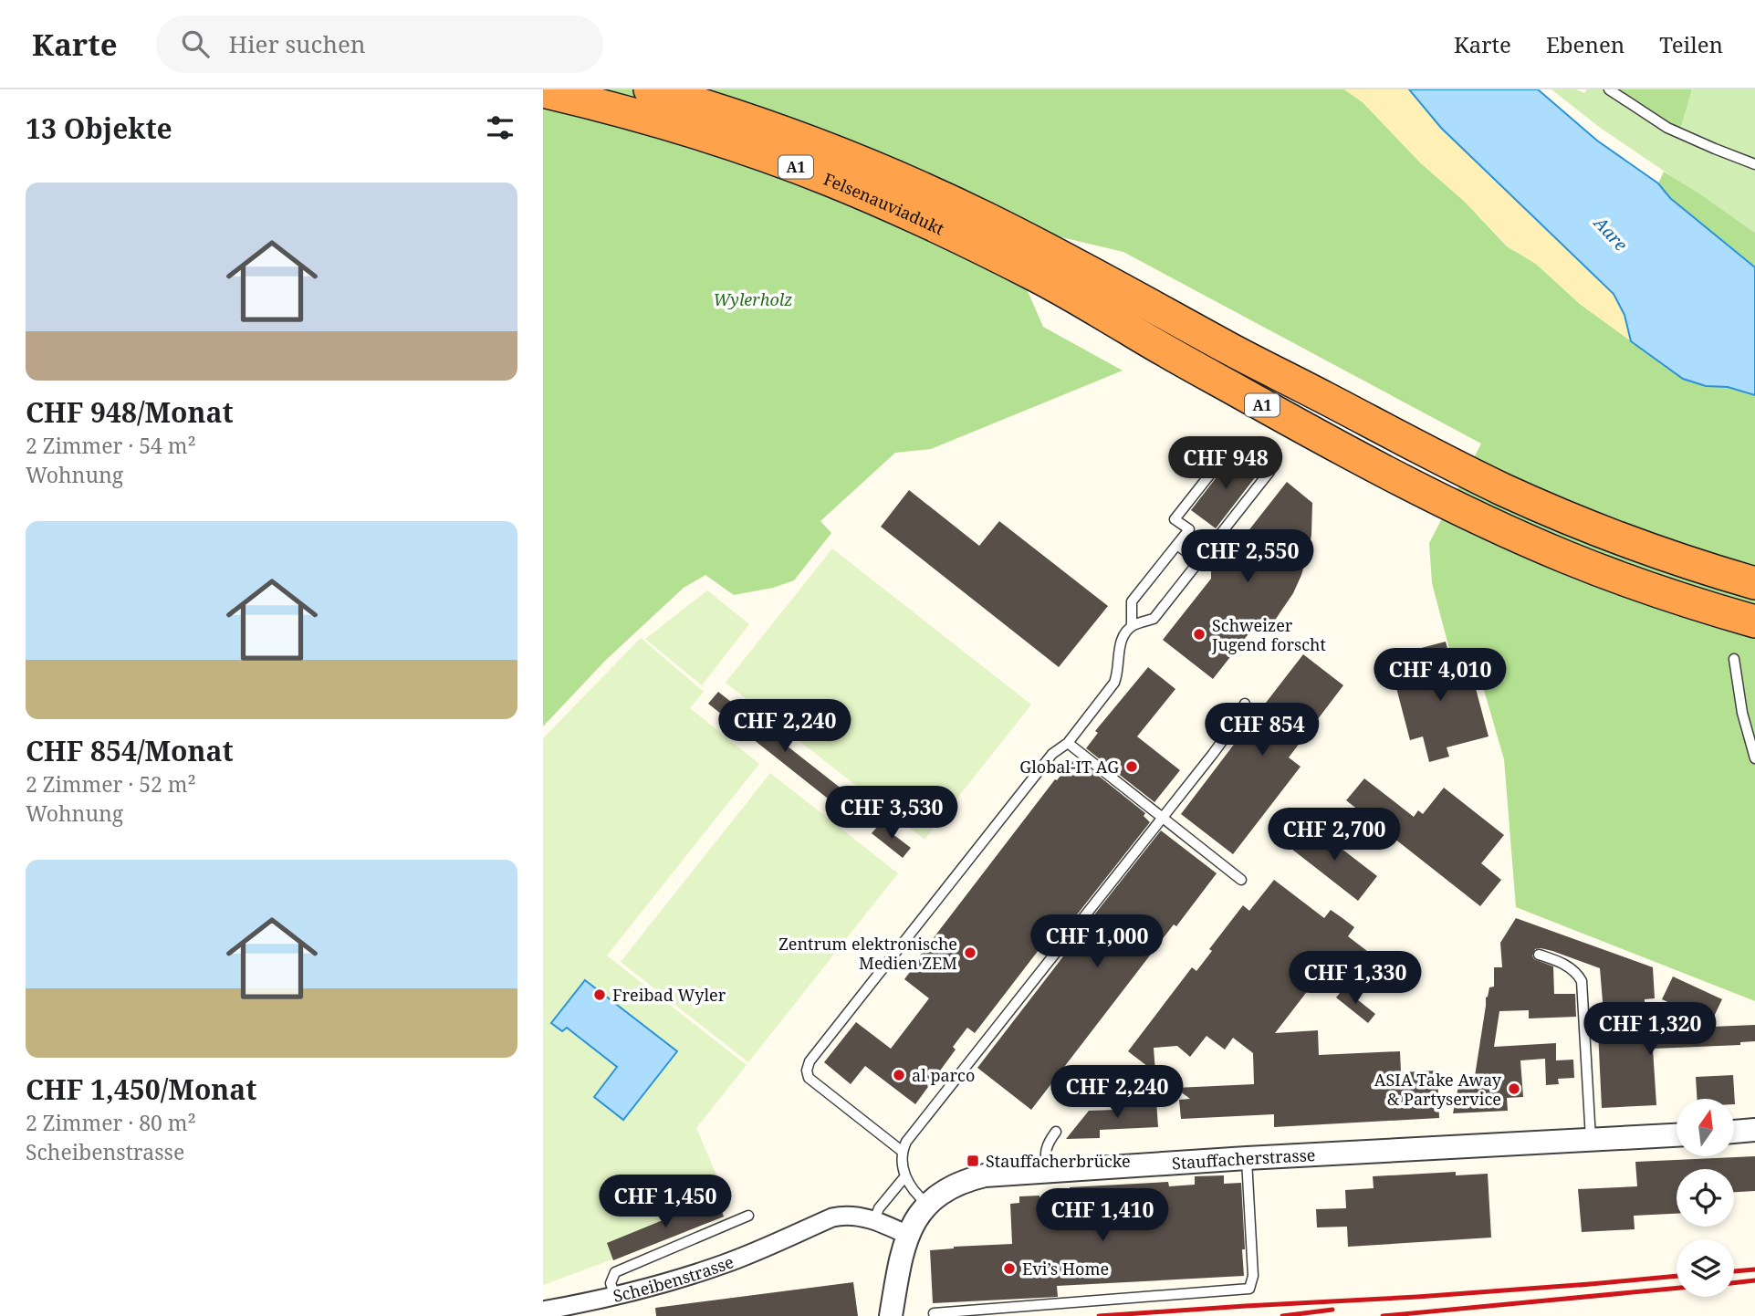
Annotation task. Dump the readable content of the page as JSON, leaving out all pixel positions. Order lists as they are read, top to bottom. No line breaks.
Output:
{"streets":{"highway":["A1","Felsenauviadukt"],"street":["Stauffacherstrasse","Scheibenstrasse"]},"crossings":[["A1","Felsenauviadukt"],["Stauffacherstrasse","Scheibenstrasse"]],"water":["Aare"],"parks":["Wylerholz"],"places":{"other":["Schweizer Jugend forscht","Global-IT AG","Zentrum elektronische Medien ZEM","Freibad Wyler","al parco","ASIA Take Away & Partyservice","Evi’s Home"],"transit":["Stauffacherbrücke"]},"north":"top","page":{"header":"Karte","search":"Hier suchen","nav":["Karte","Ebenen","Teilen"],"heading":"13 Objekte","list":[{"name":"CHF 948/Monat","note":"2 Zimmer · 54 m² · Wohnung"},{"name":"CHF 854/Monat","note":"2 Zimmer · 52 m² · Wohnung"},{"name":"CHF 1,450/Monat","note":"2 Zimmer · 80 m² · Scheibenstrasse"}],"price":["CHF 948","CHF 2,550","CHF 4,010","CHF 2,240","CHF 854","CHF 3,530","CHF 2,700","CHF 1,000","CHF 1,330","CHF 1,320","CHF 2,240","CHF 1,450","CHF 1,410"]}}
